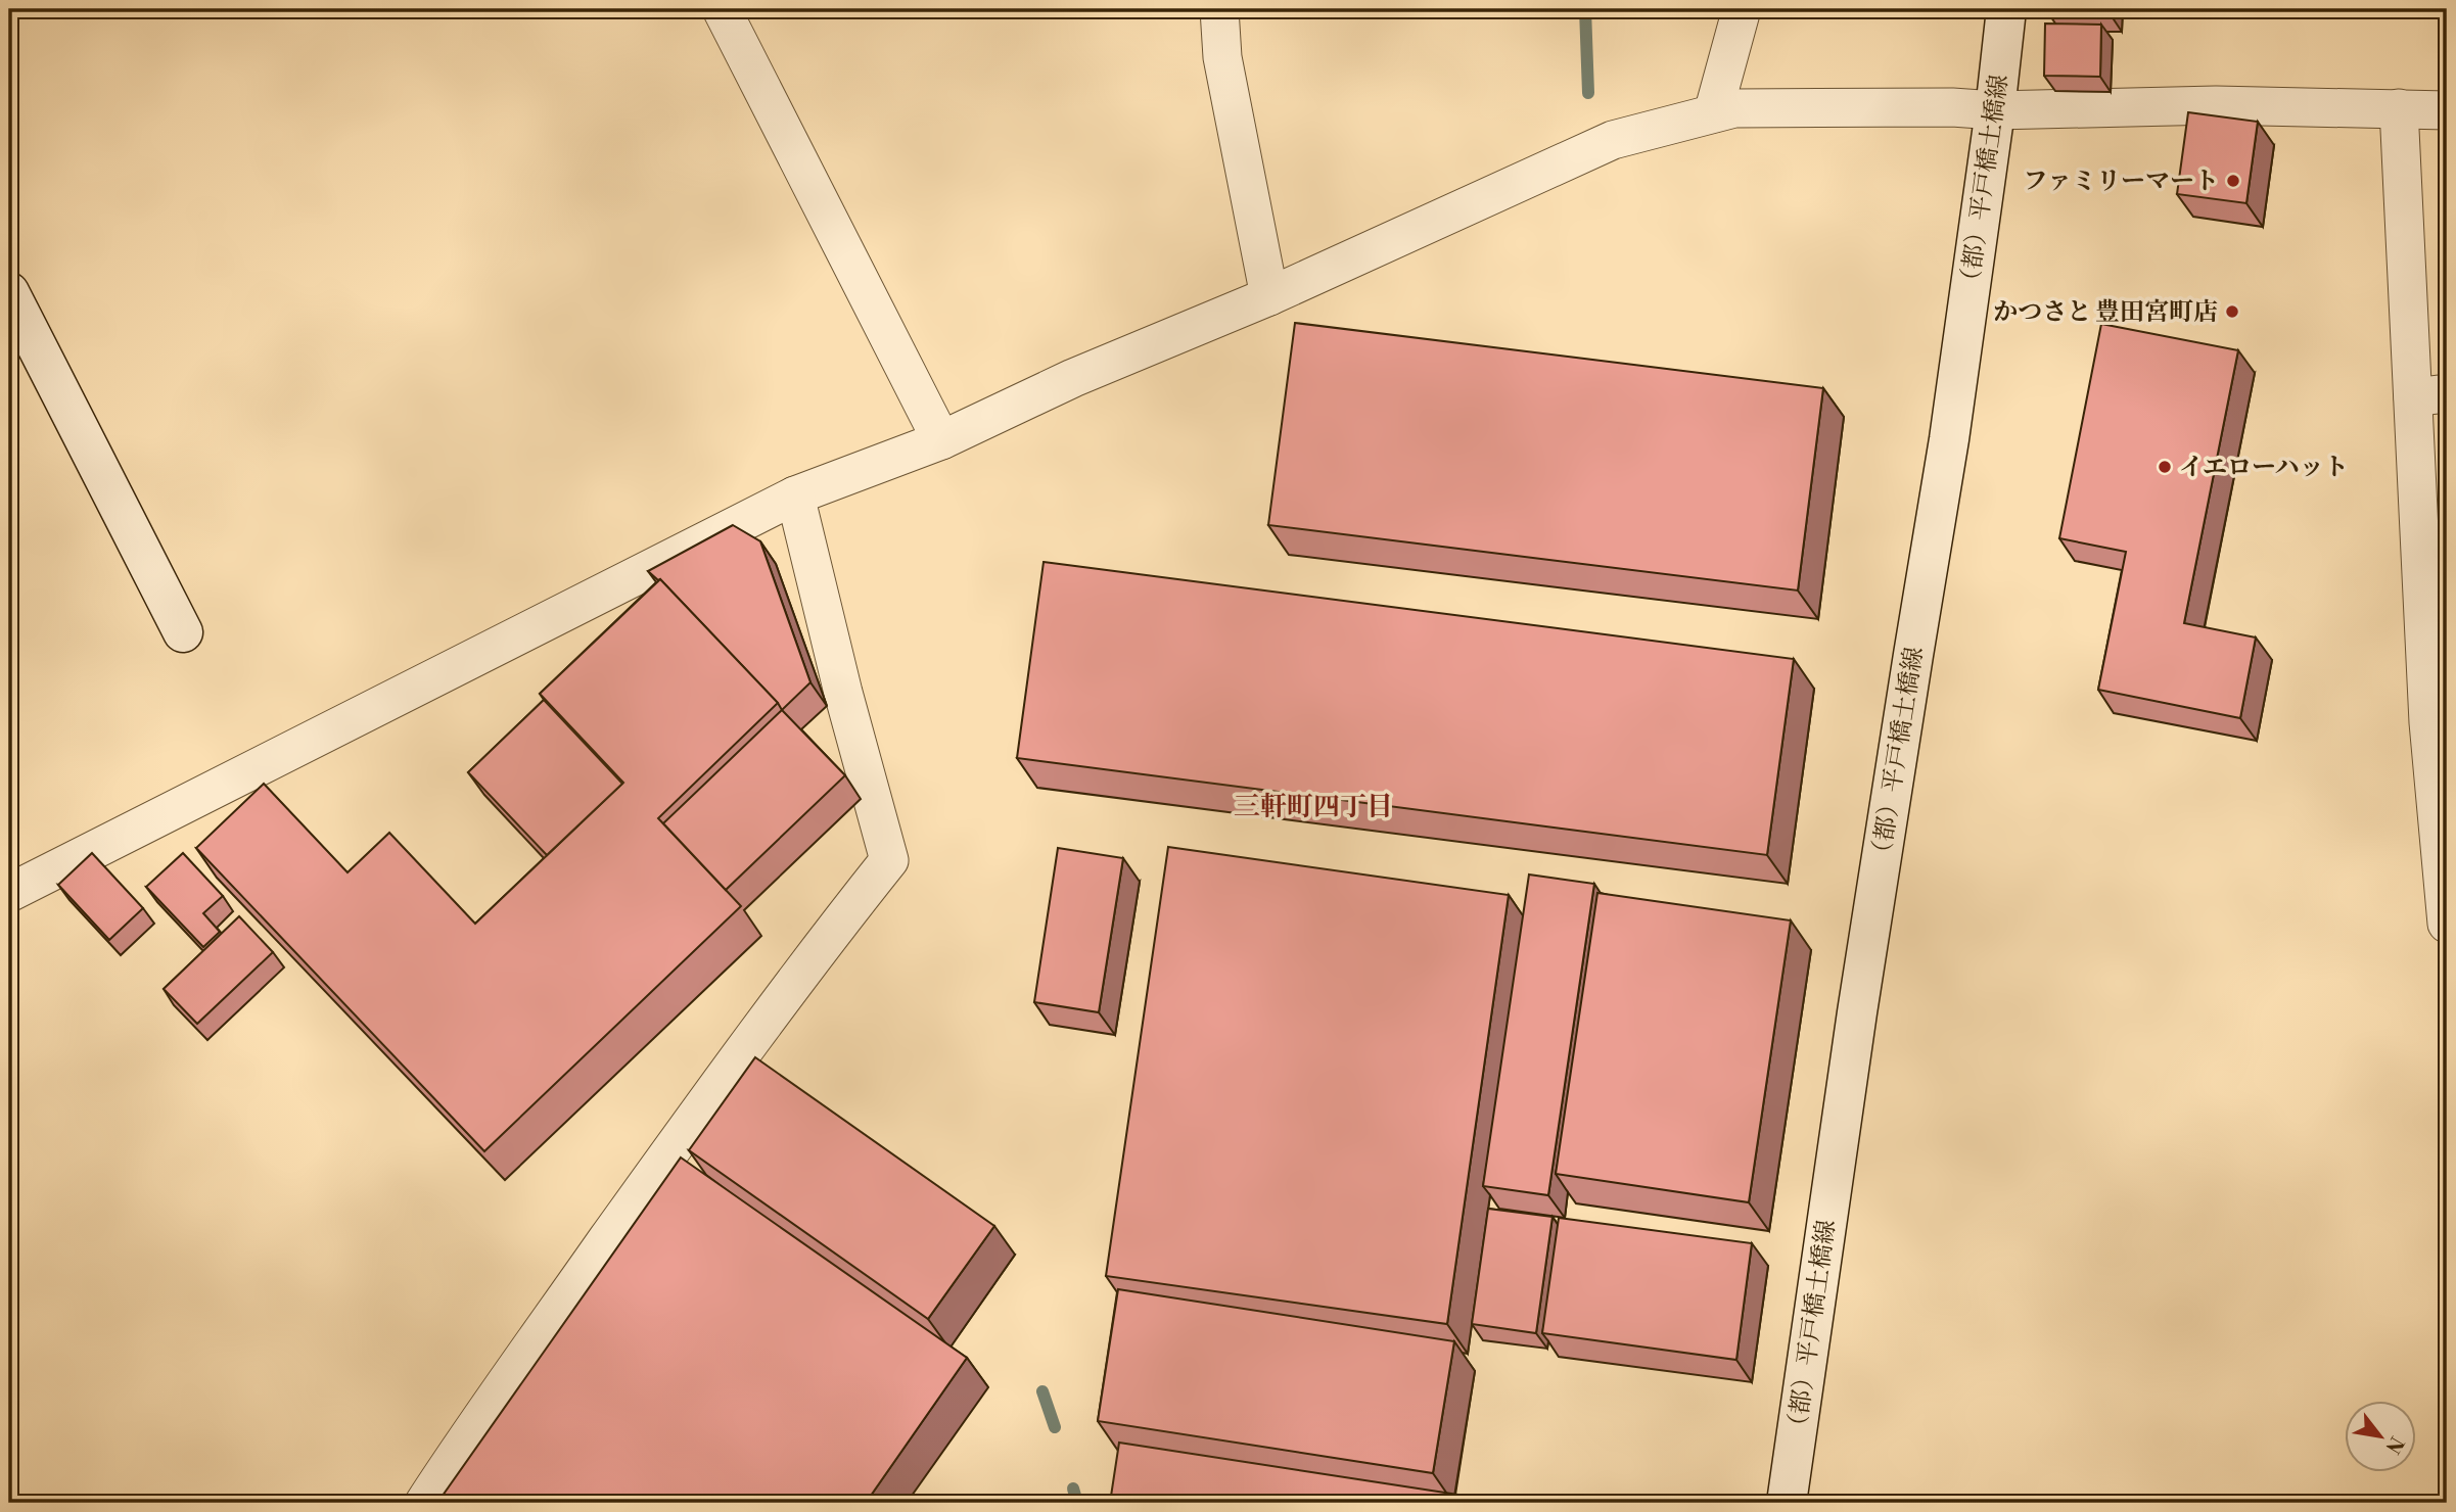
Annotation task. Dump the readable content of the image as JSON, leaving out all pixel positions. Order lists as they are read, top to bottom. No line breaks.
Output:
{"streets":{"street":["（都）平戸橋土橋線"]},"districts":["三軒町四丁目"],"places":["ファミリーマート","かつさと 豊田宮町店","イエローハット"],"north":"bottom right"}
